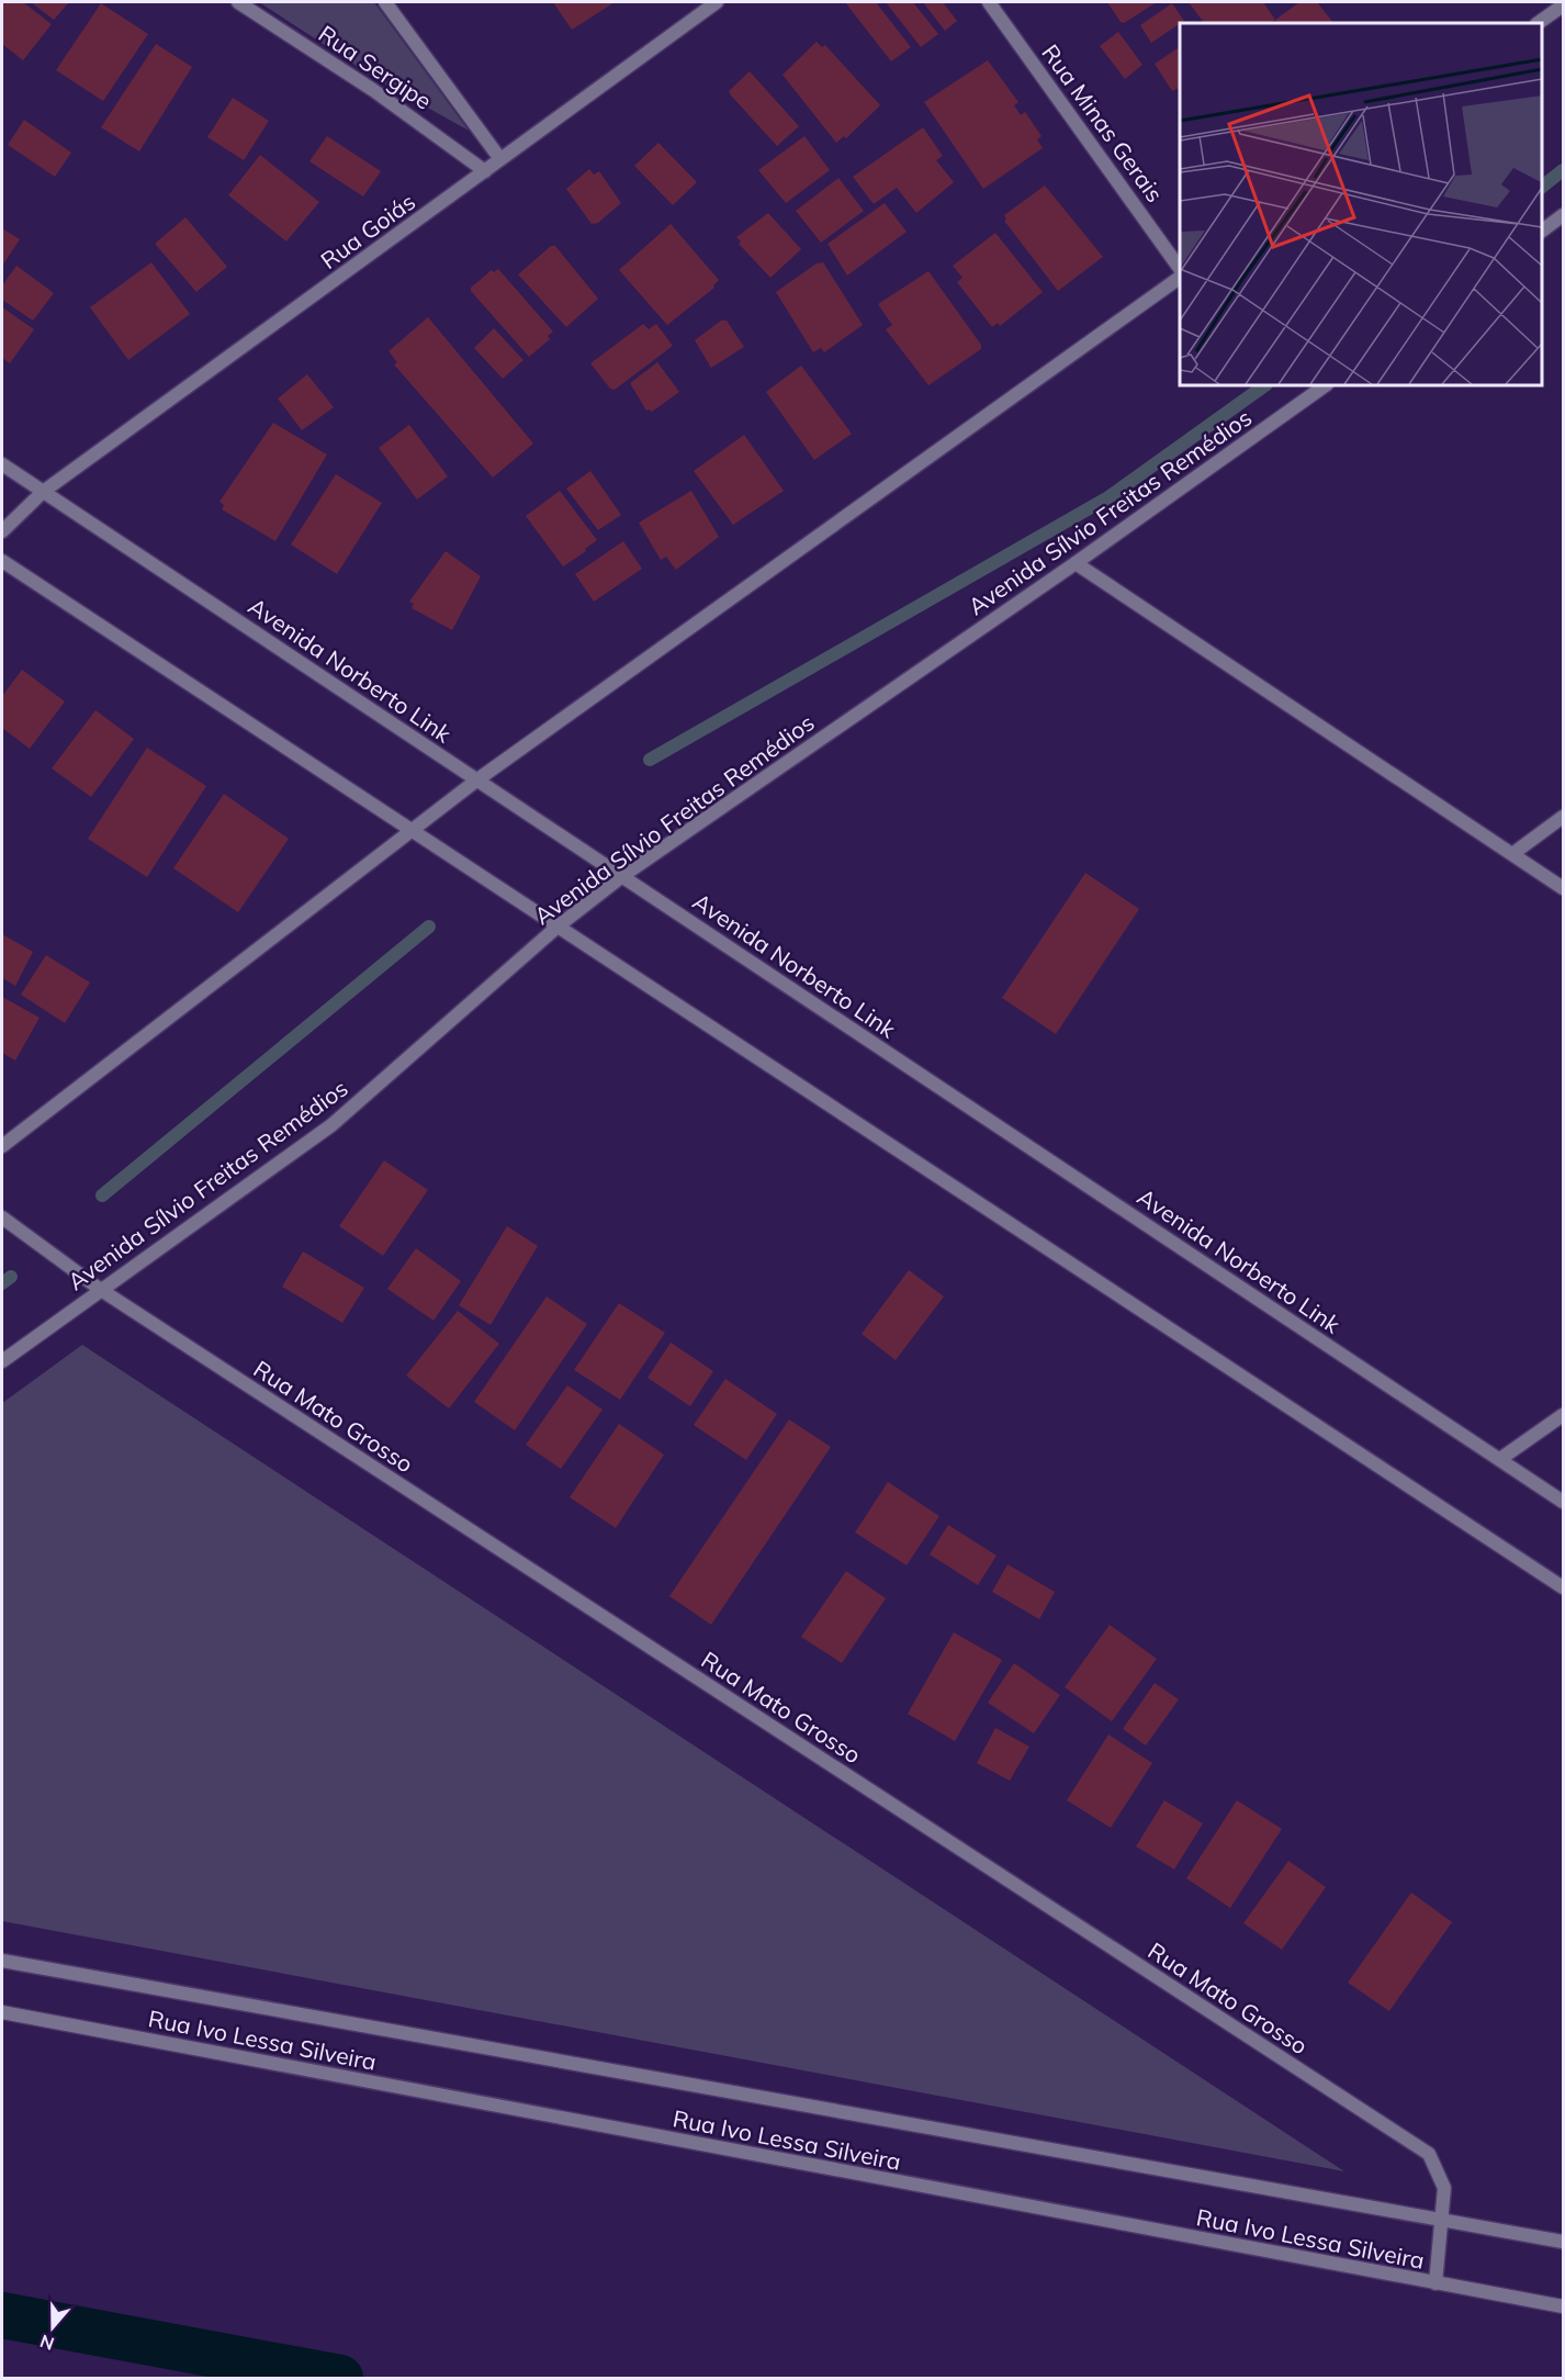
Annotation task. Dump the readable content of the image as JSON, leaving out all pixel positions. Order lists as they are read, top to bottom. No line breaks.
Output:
{"streets":{"street":["Rua Sergipe","Rua Minas Gerais","Rua Goiás","Avenida Sílvio Freitas Remédios","Avenida Norberto Link","Rua Mato Grosso","Rua Ivo Lessa Silveira"]},"crossings":[["Rua Sergipe","Rua Goiás"],["Rua Goiás","Avenida Norberto Link"],["Avenida Sílvio Freitas Remédios","Avenida Norberto Link"],["Avenida Sílvio Freitas Remédios","Rua Mato Grosso"],["Rua Mato Grosso","Rua Ivo Lessa Silveira"]],"north":"bottom"}
